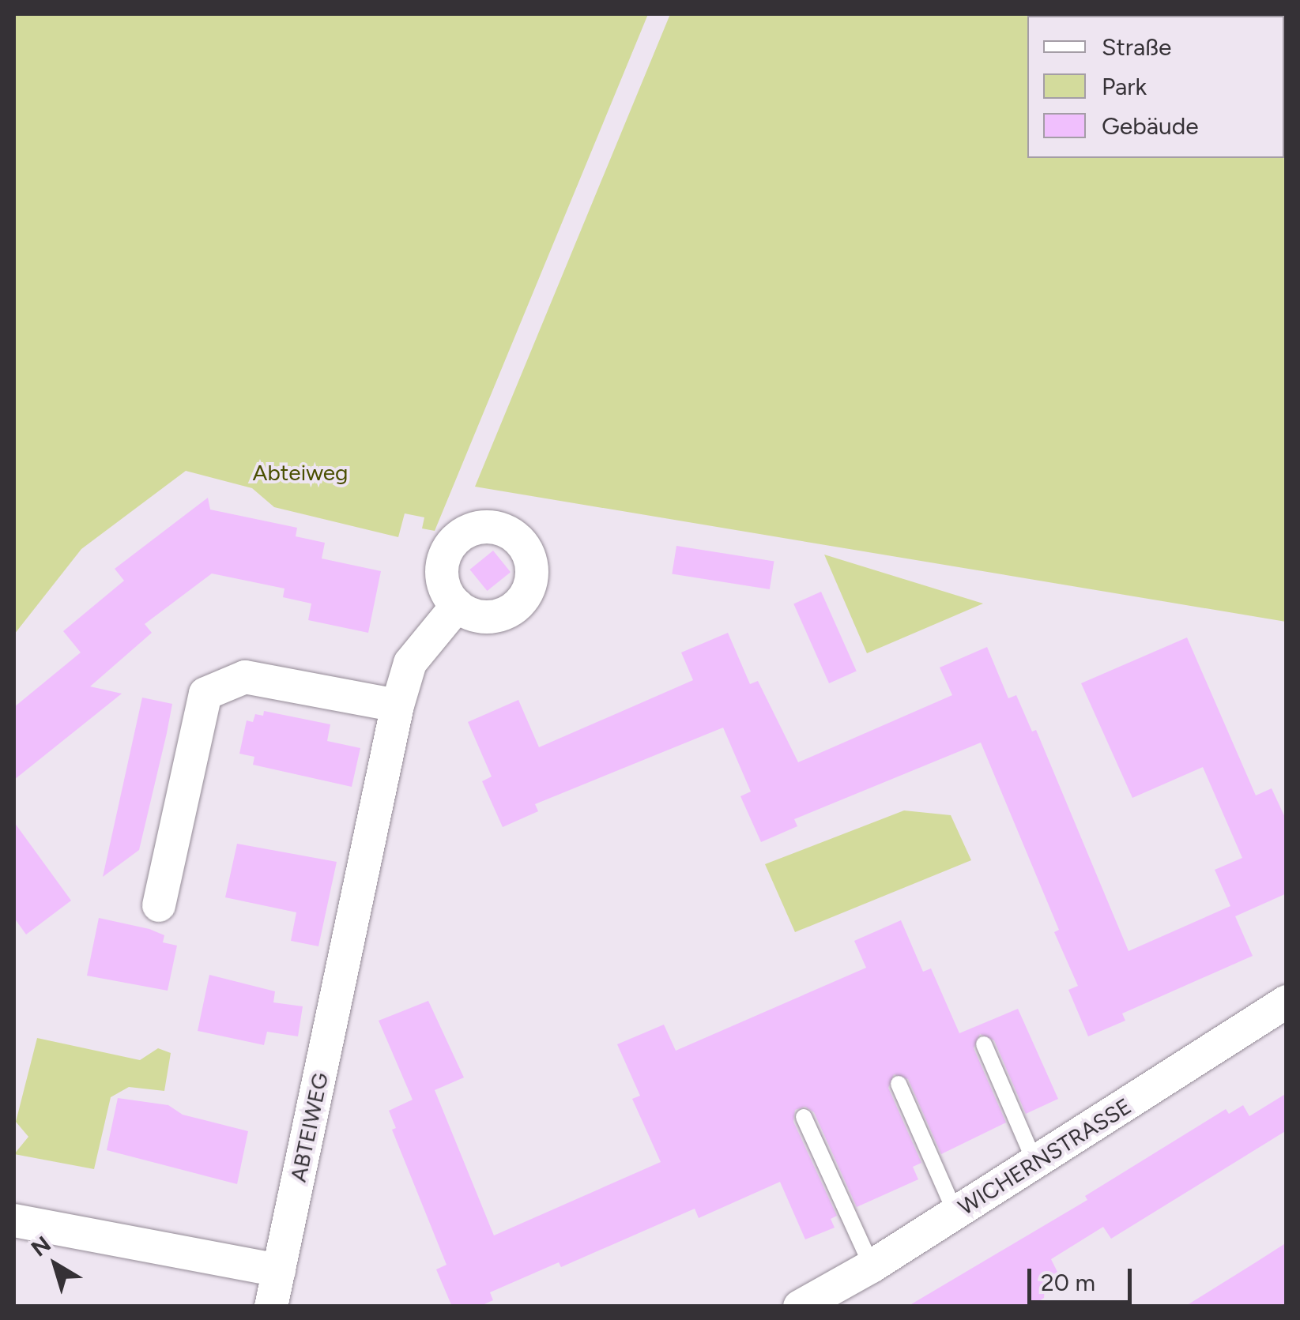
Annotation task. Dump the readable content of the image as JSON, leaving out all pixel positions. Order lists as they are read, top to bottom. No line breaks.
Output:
{"streets":{"street":["ABTEIWEG","WICHERNSTRASSE"]},"parks":["Abteiweg"],"legend":["Straße","Park","Gebäude"],"scale_bar":"20 m","north":"top left"}
